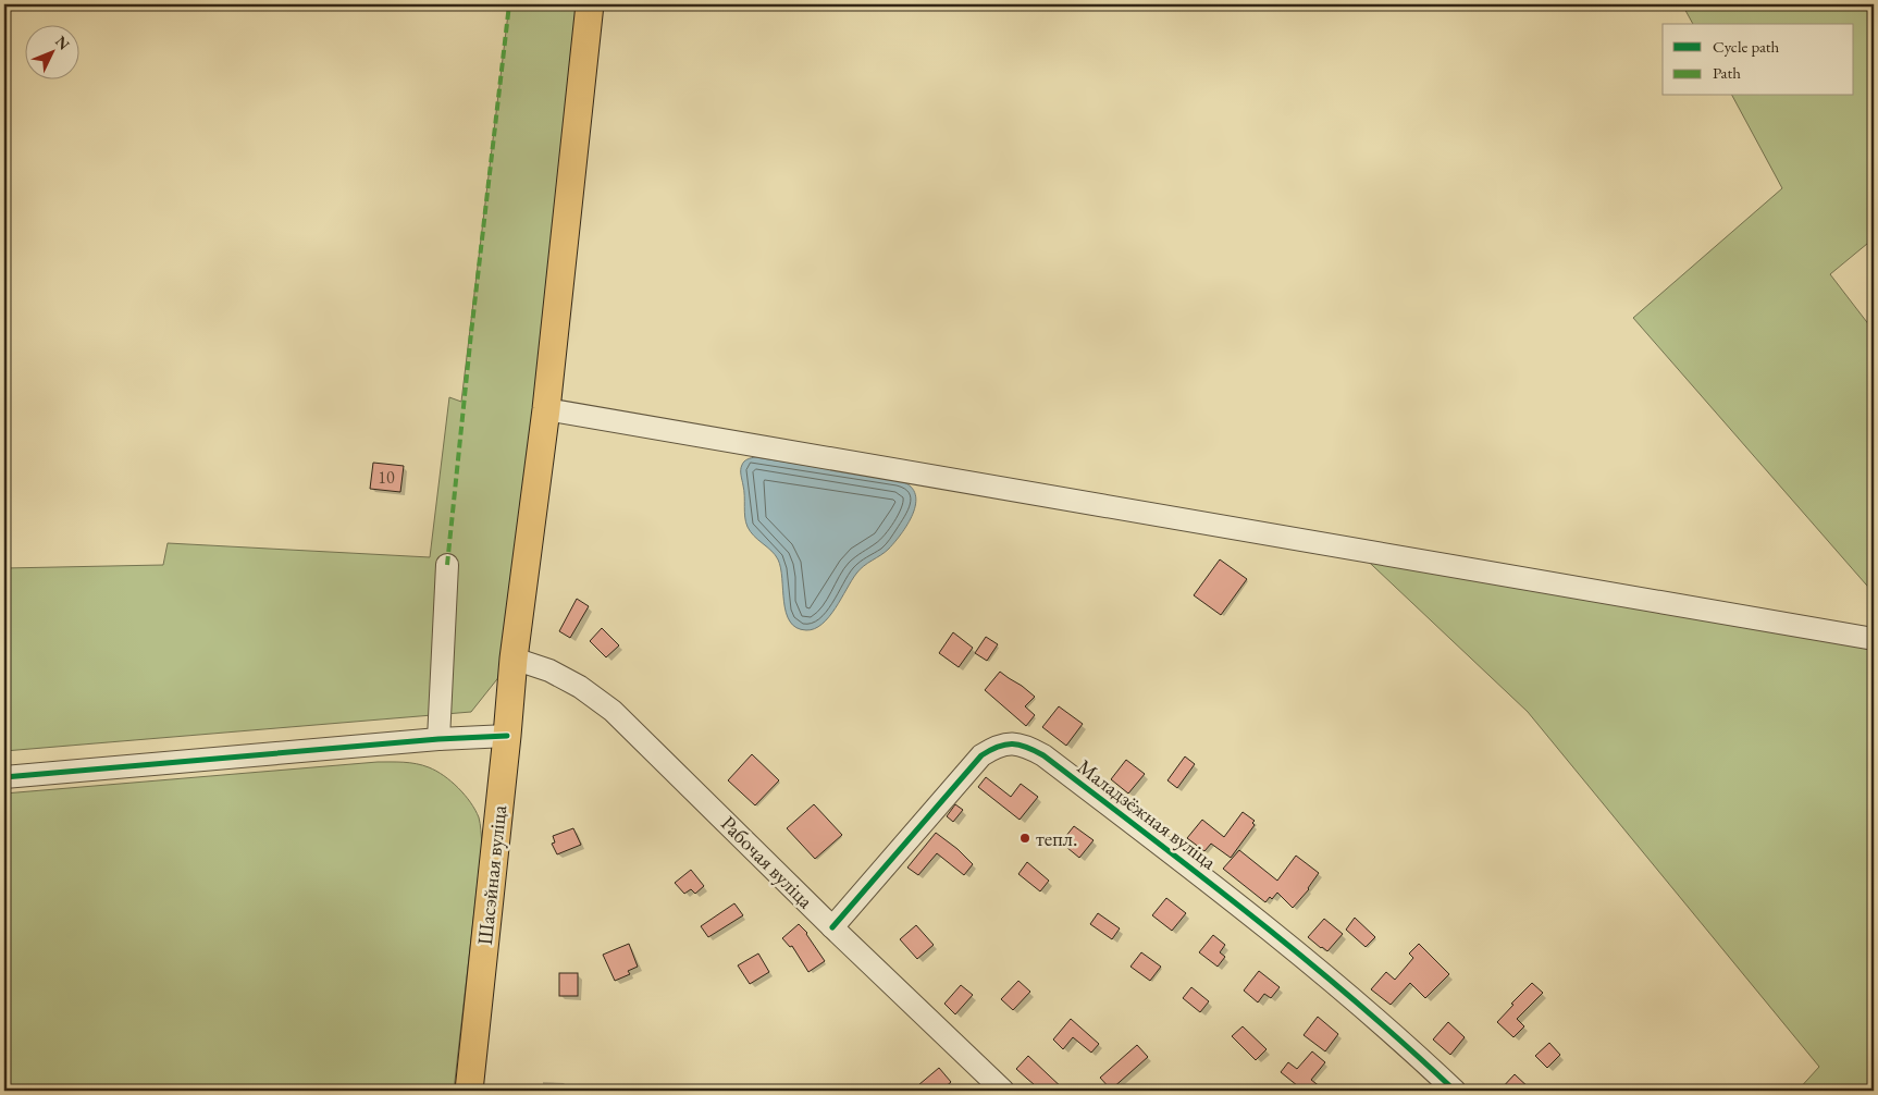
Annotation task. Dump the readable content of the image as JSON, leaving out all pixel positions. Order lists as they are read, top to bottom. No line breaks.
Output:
{"streets":{"main road":["Шасэйная вуліца"],"street":["Маладзёжная вуліца","Рабочая вуліца"]},"crossings":[["Маладзёжная вуліца","Рабочая вуліца"],["Рабочая вуліца","Шасэйная вуліца"]],"places":["тепл."],"house_numbers":["10"],"legend":["Cycle path","Path"],"north":"top right"}
